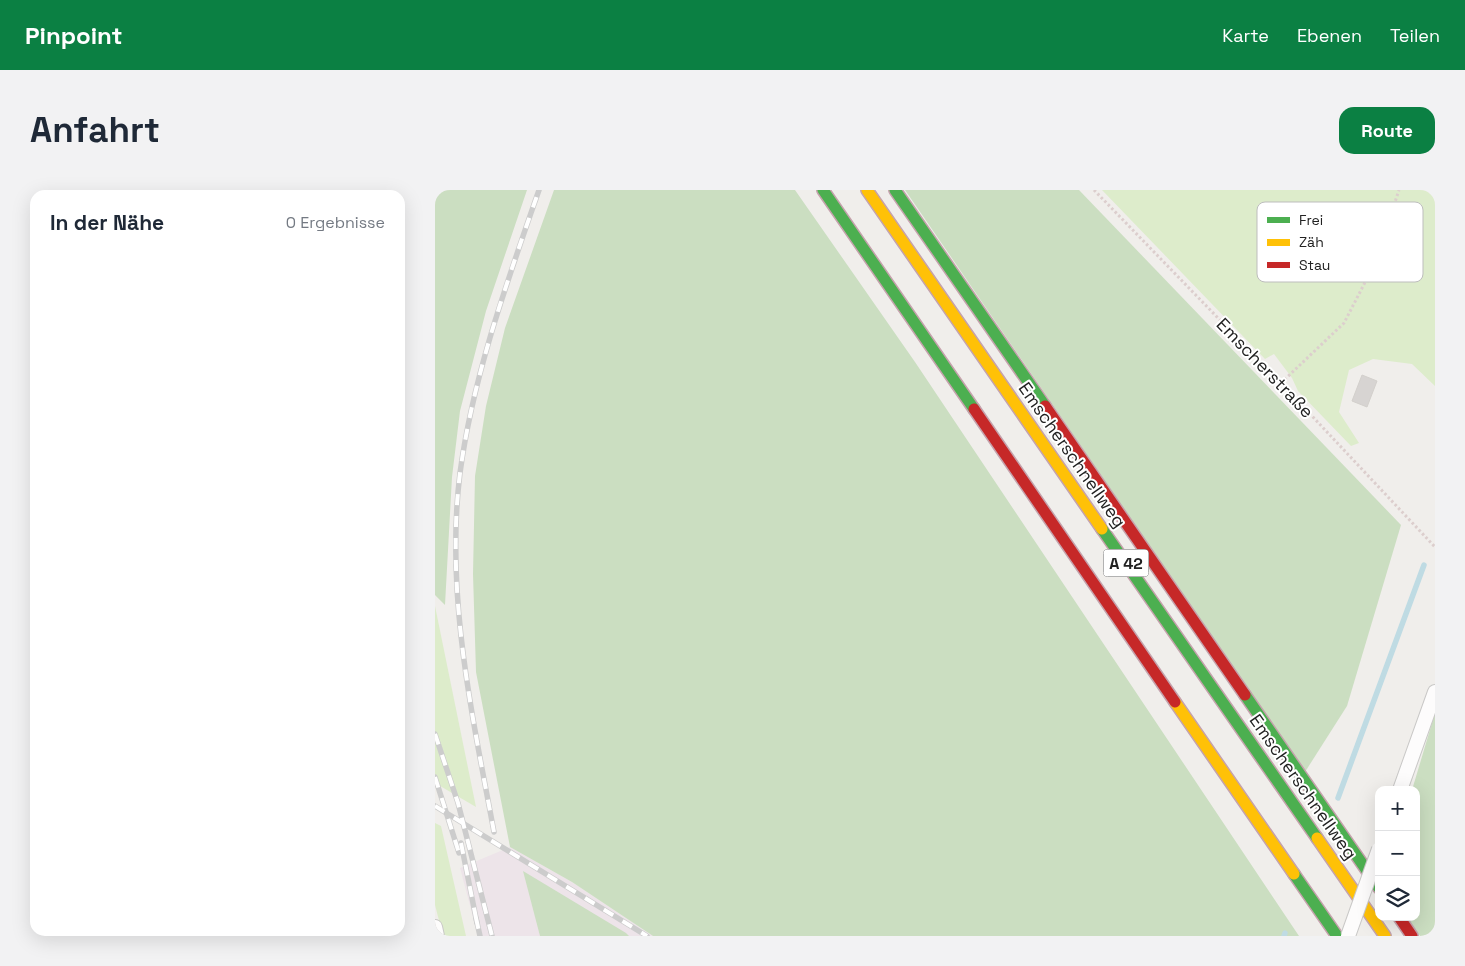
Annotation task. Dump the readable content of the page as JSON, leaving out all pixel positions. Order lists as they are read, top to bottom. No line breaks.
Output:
{"streets":{"highway":["Emscherschnellweg","A 42"],"path":["Emscherstraße"]},"legend":["Frei","Zäh","Stau"],"page":{"header":"Pinpoint","nav":["Karte","Ebenen","Teilen"],"buttons":"Route","title":"Anfahrt","heading":["In der Nähe","0 Ergebnisse"],"map_buttons":["+","−"]}}
